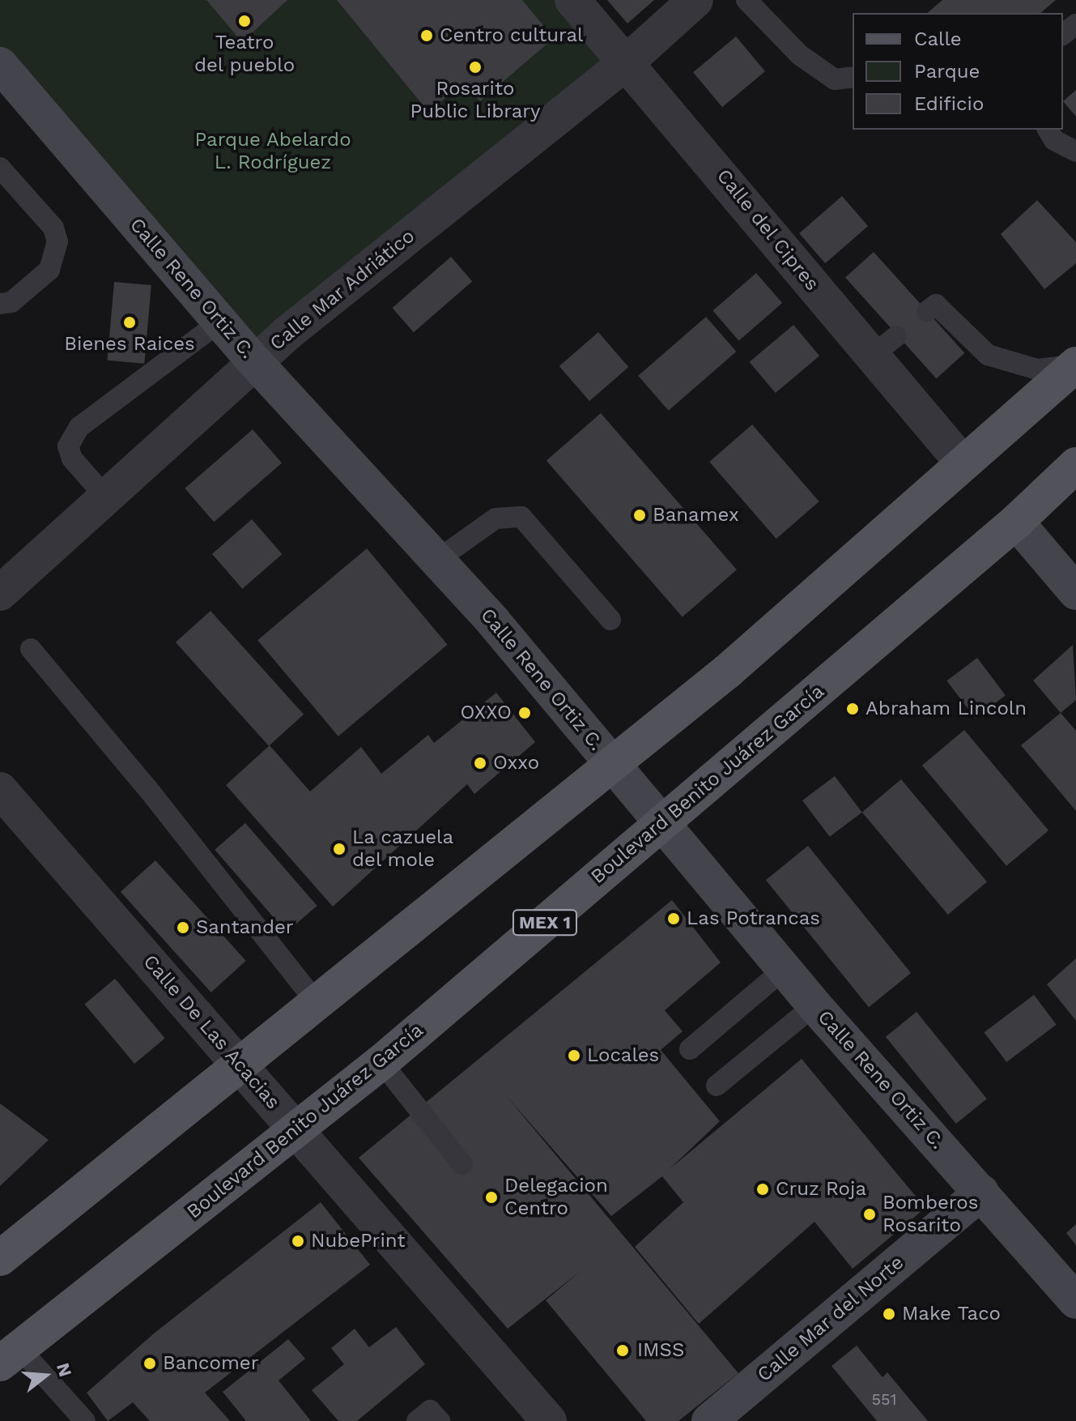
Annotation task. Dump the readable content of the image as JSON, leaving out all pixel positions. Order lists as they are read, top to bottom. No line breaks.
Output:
{"streets":{"main road":["Boulevard Benito Juárez García","MEX 1"],"street":["Calle del Cipres","Calle Rene Ortiz C.","Calle Mar Adriático","Calle De Las Acacias","Calle Mar del Norte"]},"crossings":[["Calle del Cipres","Calle Mar Adriático"],["Calle Rene Ortiz C.","Calle Mar Adriático"],["Calle Rene Ortiz C.","Boulevard Benito Juárez García"],["Calle Rene Ortiz C.","Calle Mar del Norte"],["Boulevard Benito Juárez García","Calle De Las Acacias"]],"parks":["Parque Abelardo L. Rodríguez"],"places":["Teatro del pueblo","Centro cultural","Rosarito Public Library","Bienes Raices","Banamex","Abraham Lincoln","OXXO","Oxxo","La cazuela del mole","Las Potrancas","Santander","Locales","Cruz Roja","Delegacion Centro","Bomberos Rosarito","NubePrint","Make Taco","IMSS","Bancomer"],"house_numbers":["551"],"legend":["Calle","Parque","Edificio"],"north":"right"}
